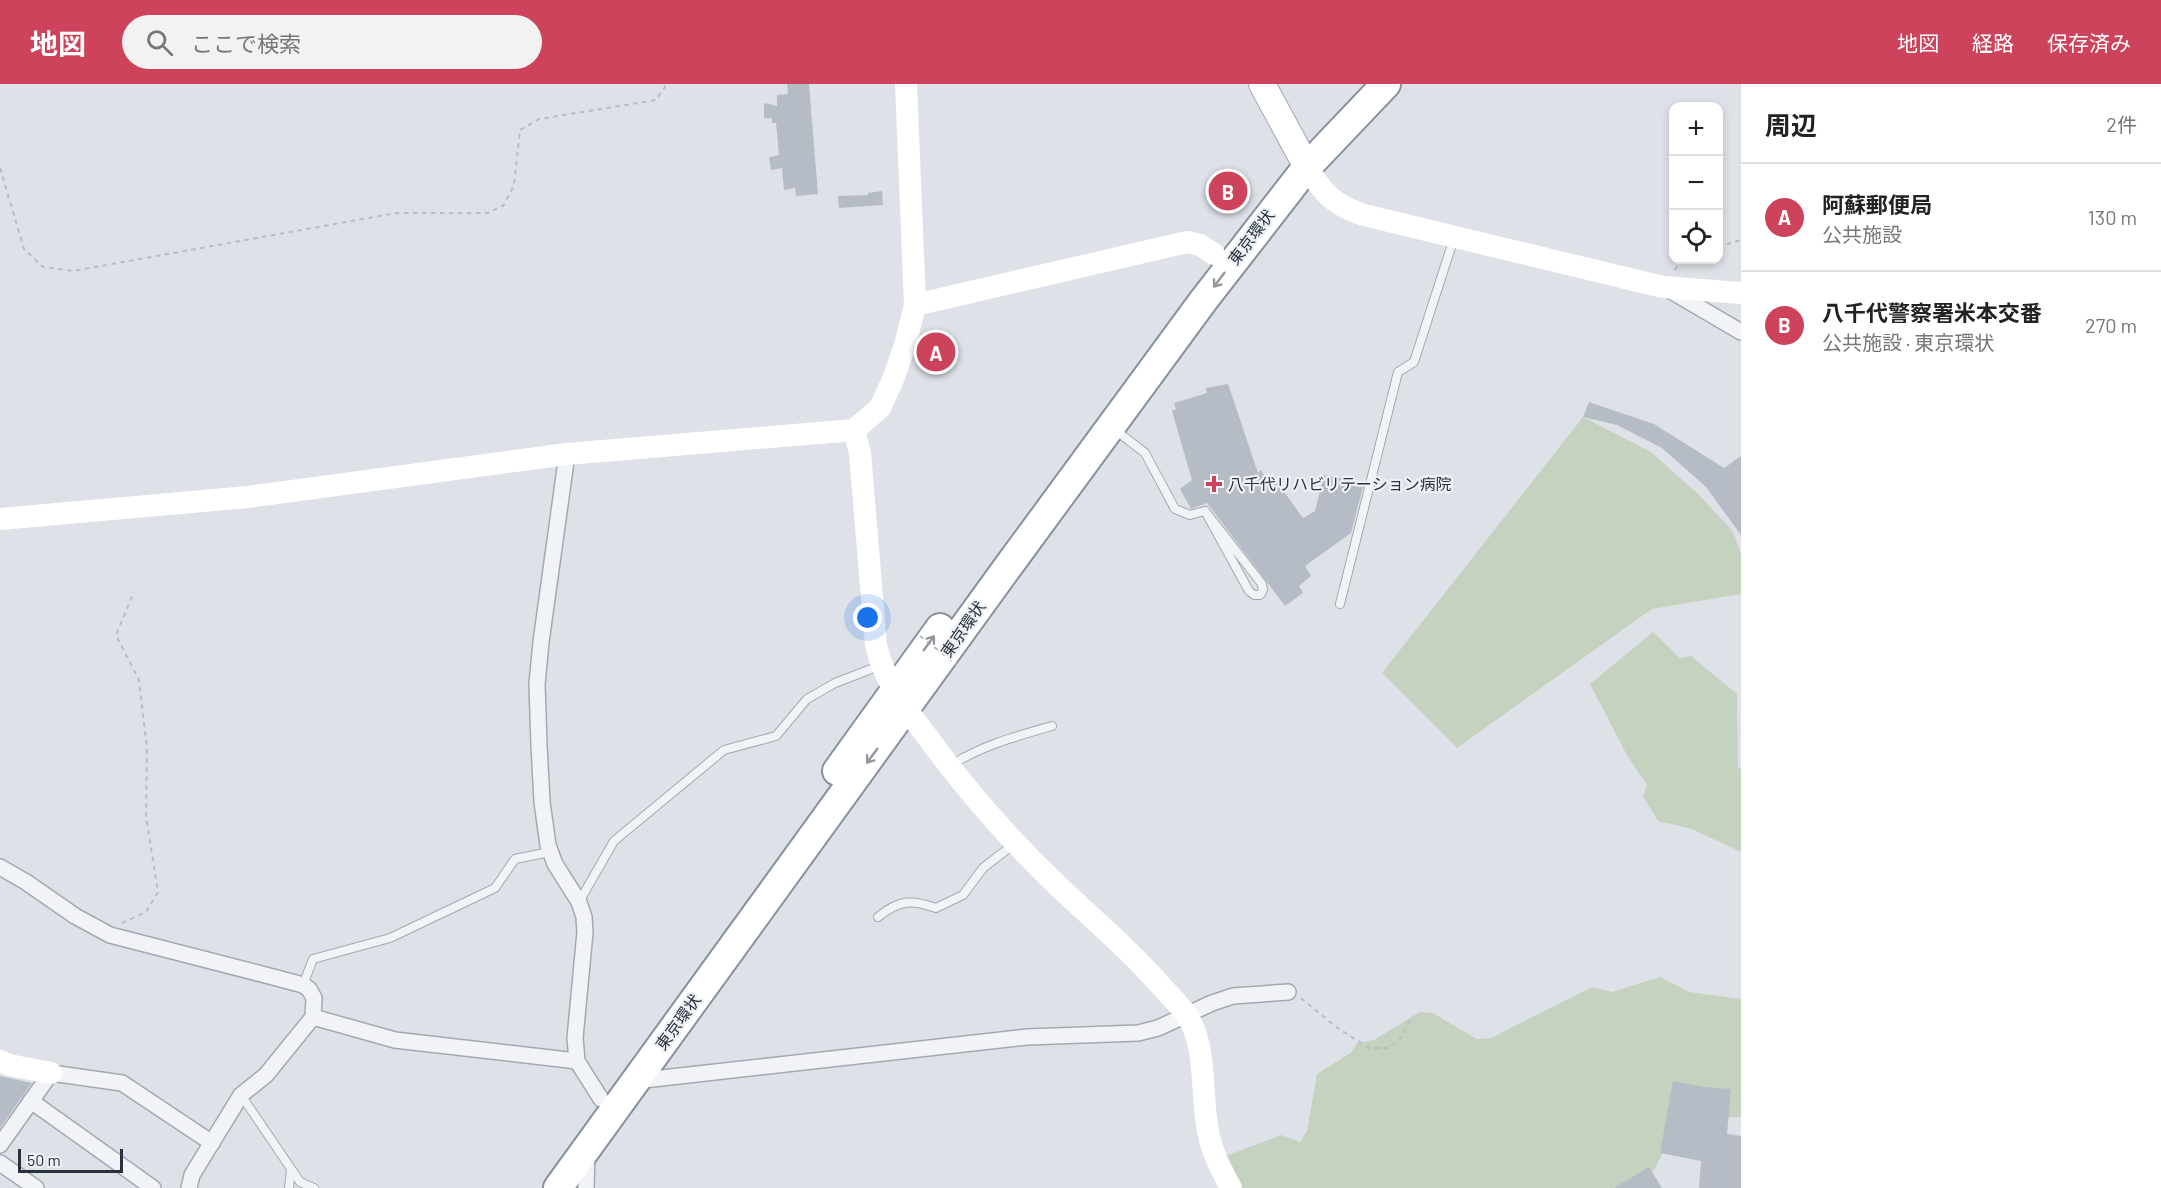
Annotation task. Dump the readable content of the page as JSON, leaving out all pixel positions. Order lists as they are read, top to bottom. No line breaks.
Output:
{"streets":{"highway":["東京環状"]},"places":{"health":["八千代リハビリテーション病院"]},"scale_bar":"50 m","page":{"header":"地図","search":"ここで検索","nav":["地図","経路","保存済み"],"heading":["周辺","2件"],"map_buttons":["+","−"],"list":[{"mark":"A","name":"阿蘇郵便局","note":"公共施設","value":"130 m"},{"mark":"B","name":"八千代警察署米本交番","note":"公共施設 · 東京環状","value":"270 m"}],"pins":["B","A"],"scale":"50 m"}}
